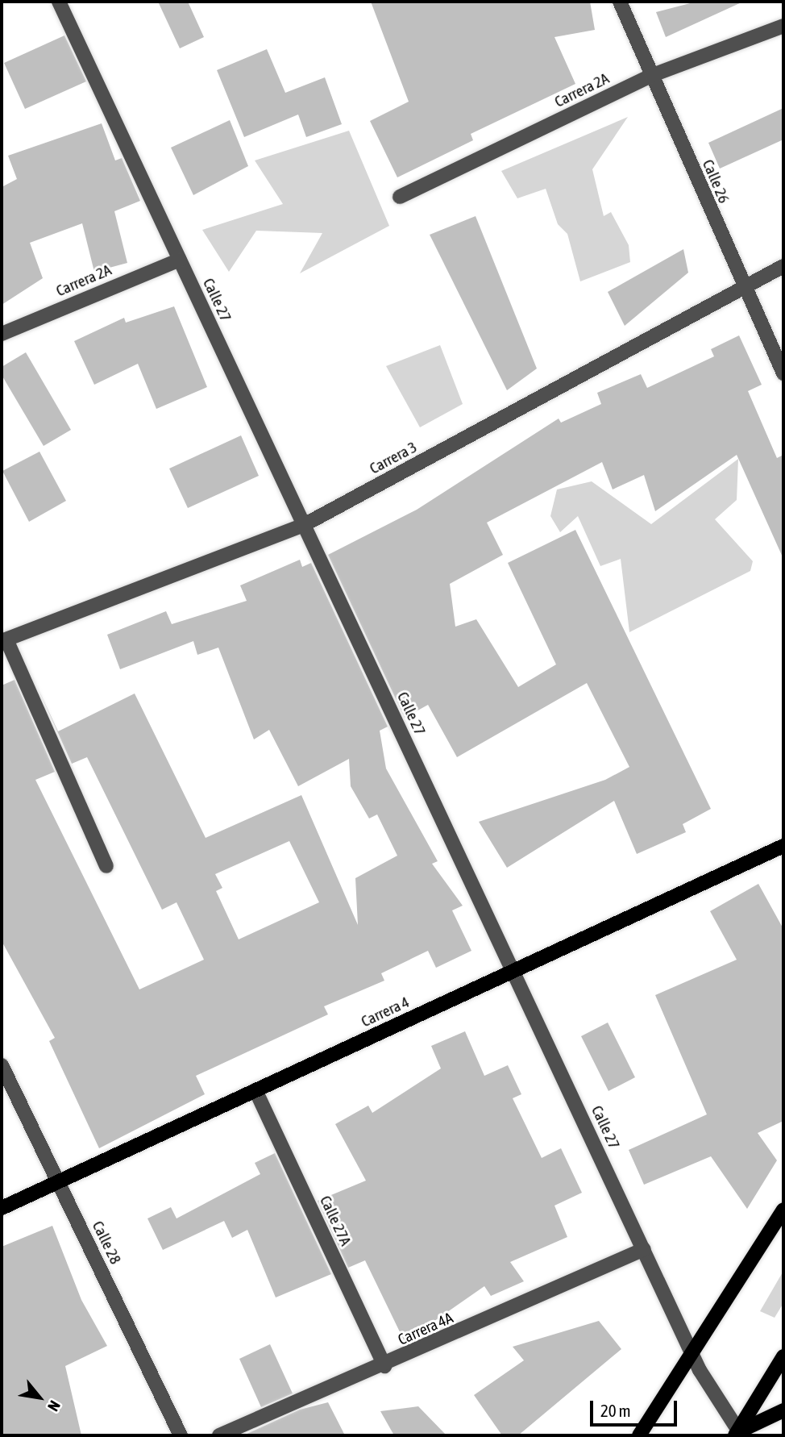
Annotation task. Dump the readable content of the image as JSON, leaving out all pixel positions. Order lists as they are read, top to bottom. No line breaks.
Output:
{"streets":{"main road":["Carrera 4"],"street":["Carrera 2A","Calle 26","Calle 27","Carrera 3","Calle 27A","Calle 28","Carrera 4A"]},"crossings":[["Carrera 2A","Calle 26"],["Carrera 2A","Calle 27"],["Calle 26","Carrera 3"],["Calle 27","Carrera 3"],["Calle 27","Carrera 4"],["Calle 27","Carrera 4A"],["Carrera 4","Calle 27A"],["Carrera 4","Calle 28"],["Calle 27A","Carrera 4A"]],"scale_bar":"20 m","north":"bottom right"}
